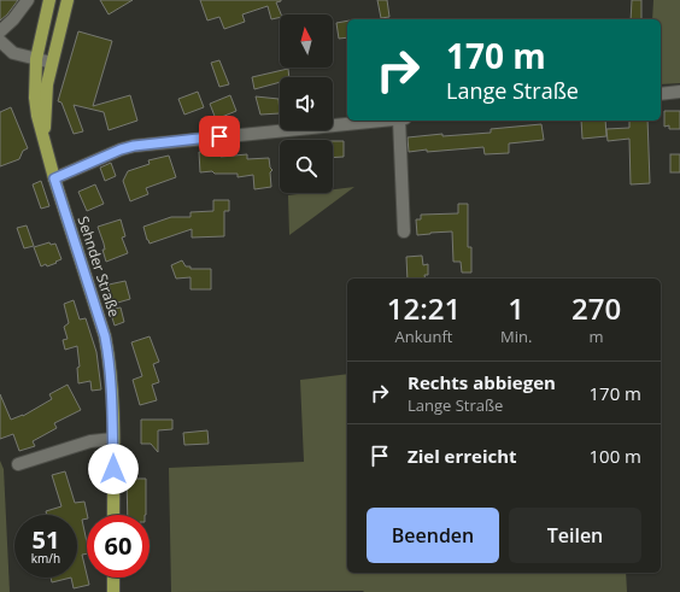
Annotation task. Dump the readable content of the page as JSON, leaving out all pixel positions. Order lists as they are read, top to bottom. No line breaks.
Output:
{"streets":{"main road":["Sehnder Straße"]},"north":"top","page":{"turn":["170 m","Lange Straße"],"eta":["12:21","Ankunft","1","Min.","270","m"],"list":[{"name":"Rechts abbiegen","note":"Lange Straße","value":"170 m"},{"name":"Ziel erreicht","value":"100 m"}],"buttons":["Beenden","Teilen"],"speed":"51 km/h","limit":"60"}}
